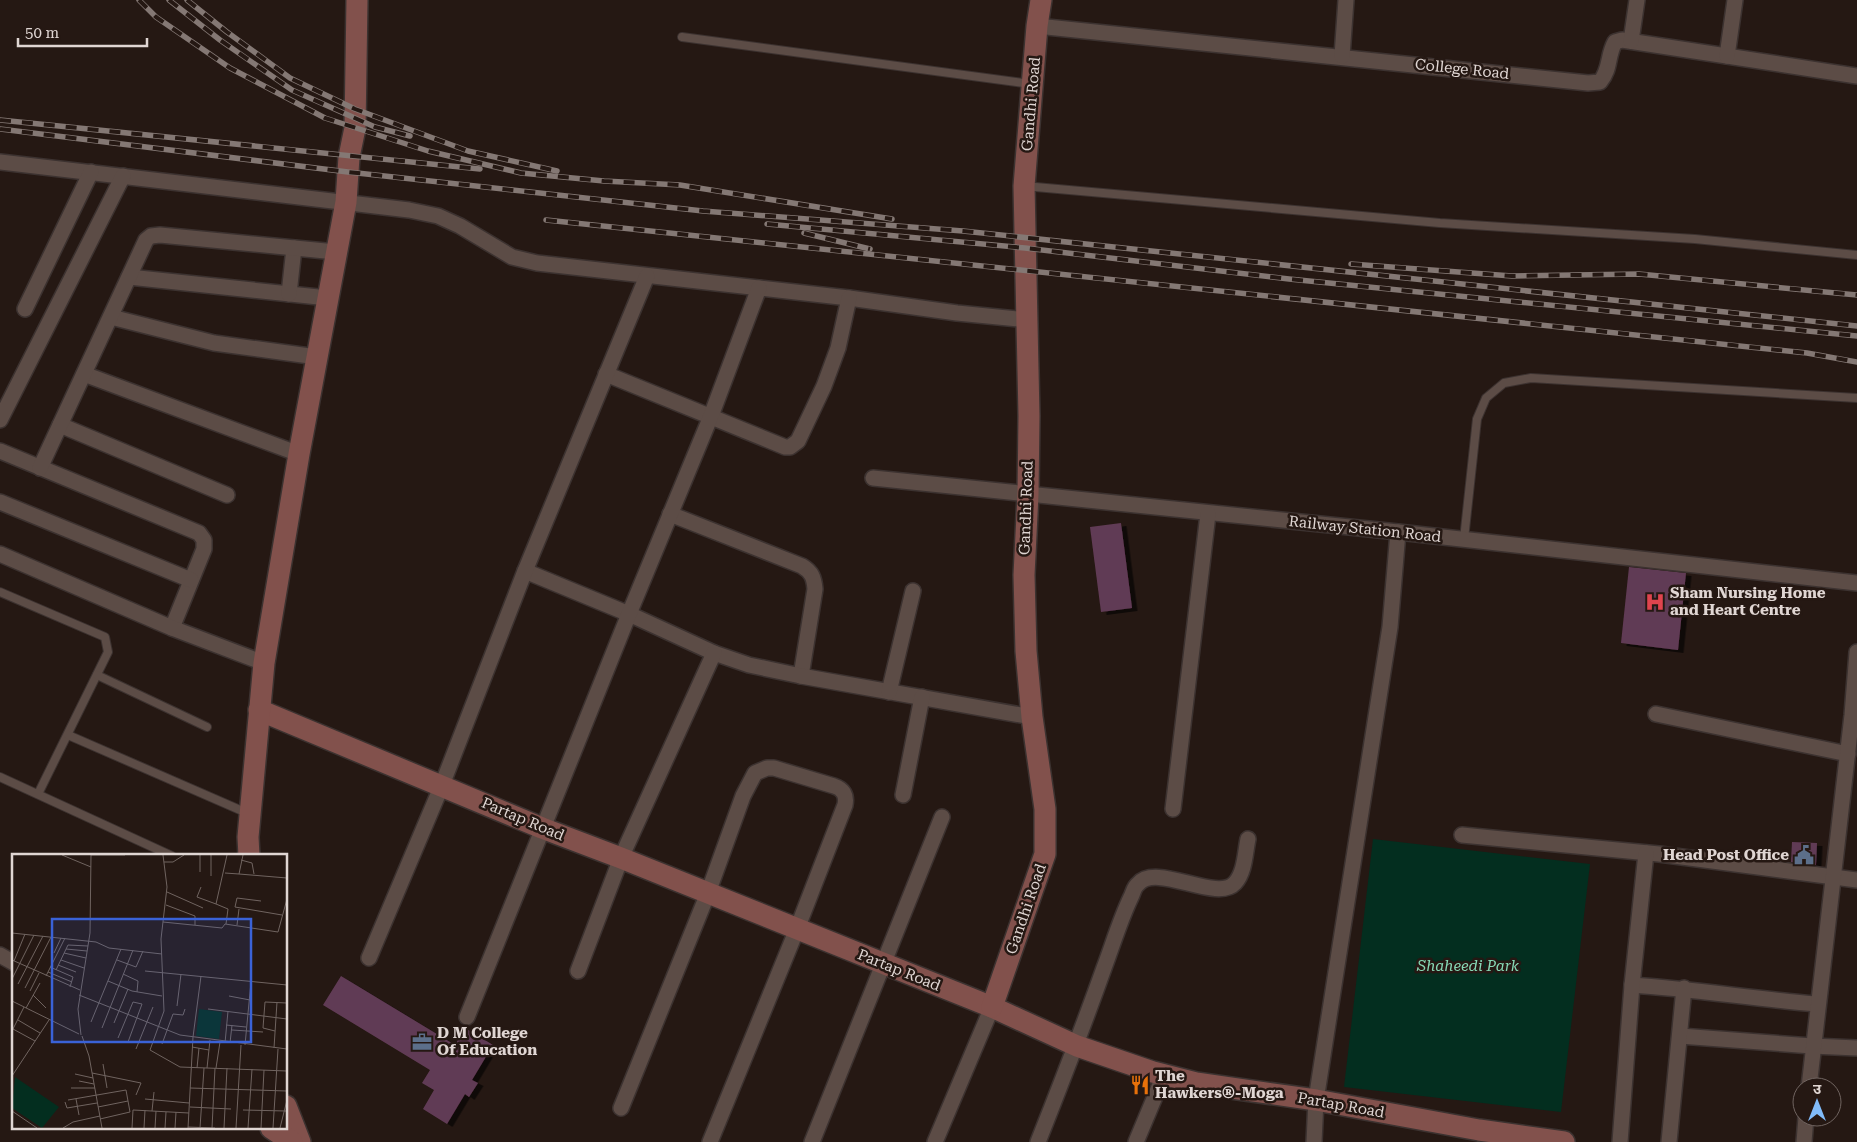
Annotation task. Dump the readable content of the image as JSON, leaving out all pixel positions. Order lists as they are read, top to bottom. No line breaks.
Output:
{"streets":{"street":["College Road","Gandhi Road","Railway Station Road","Partap Road"]},"crossings":[["College Road","Gandhi Road"],["Gandhi Road","Railway Station Road"],["Gandhi Road","Partap Road"]],"parks":["Shaheedi Park"],"places":{"hospital":["Sham Nursing Home and Heart Centre"],"public building":["Head Post Office"],"office":["D M College Of Education"],"restaurant":["The Hawkers®-Moga"]},"scale_bar":"50 m","north":"top"}
